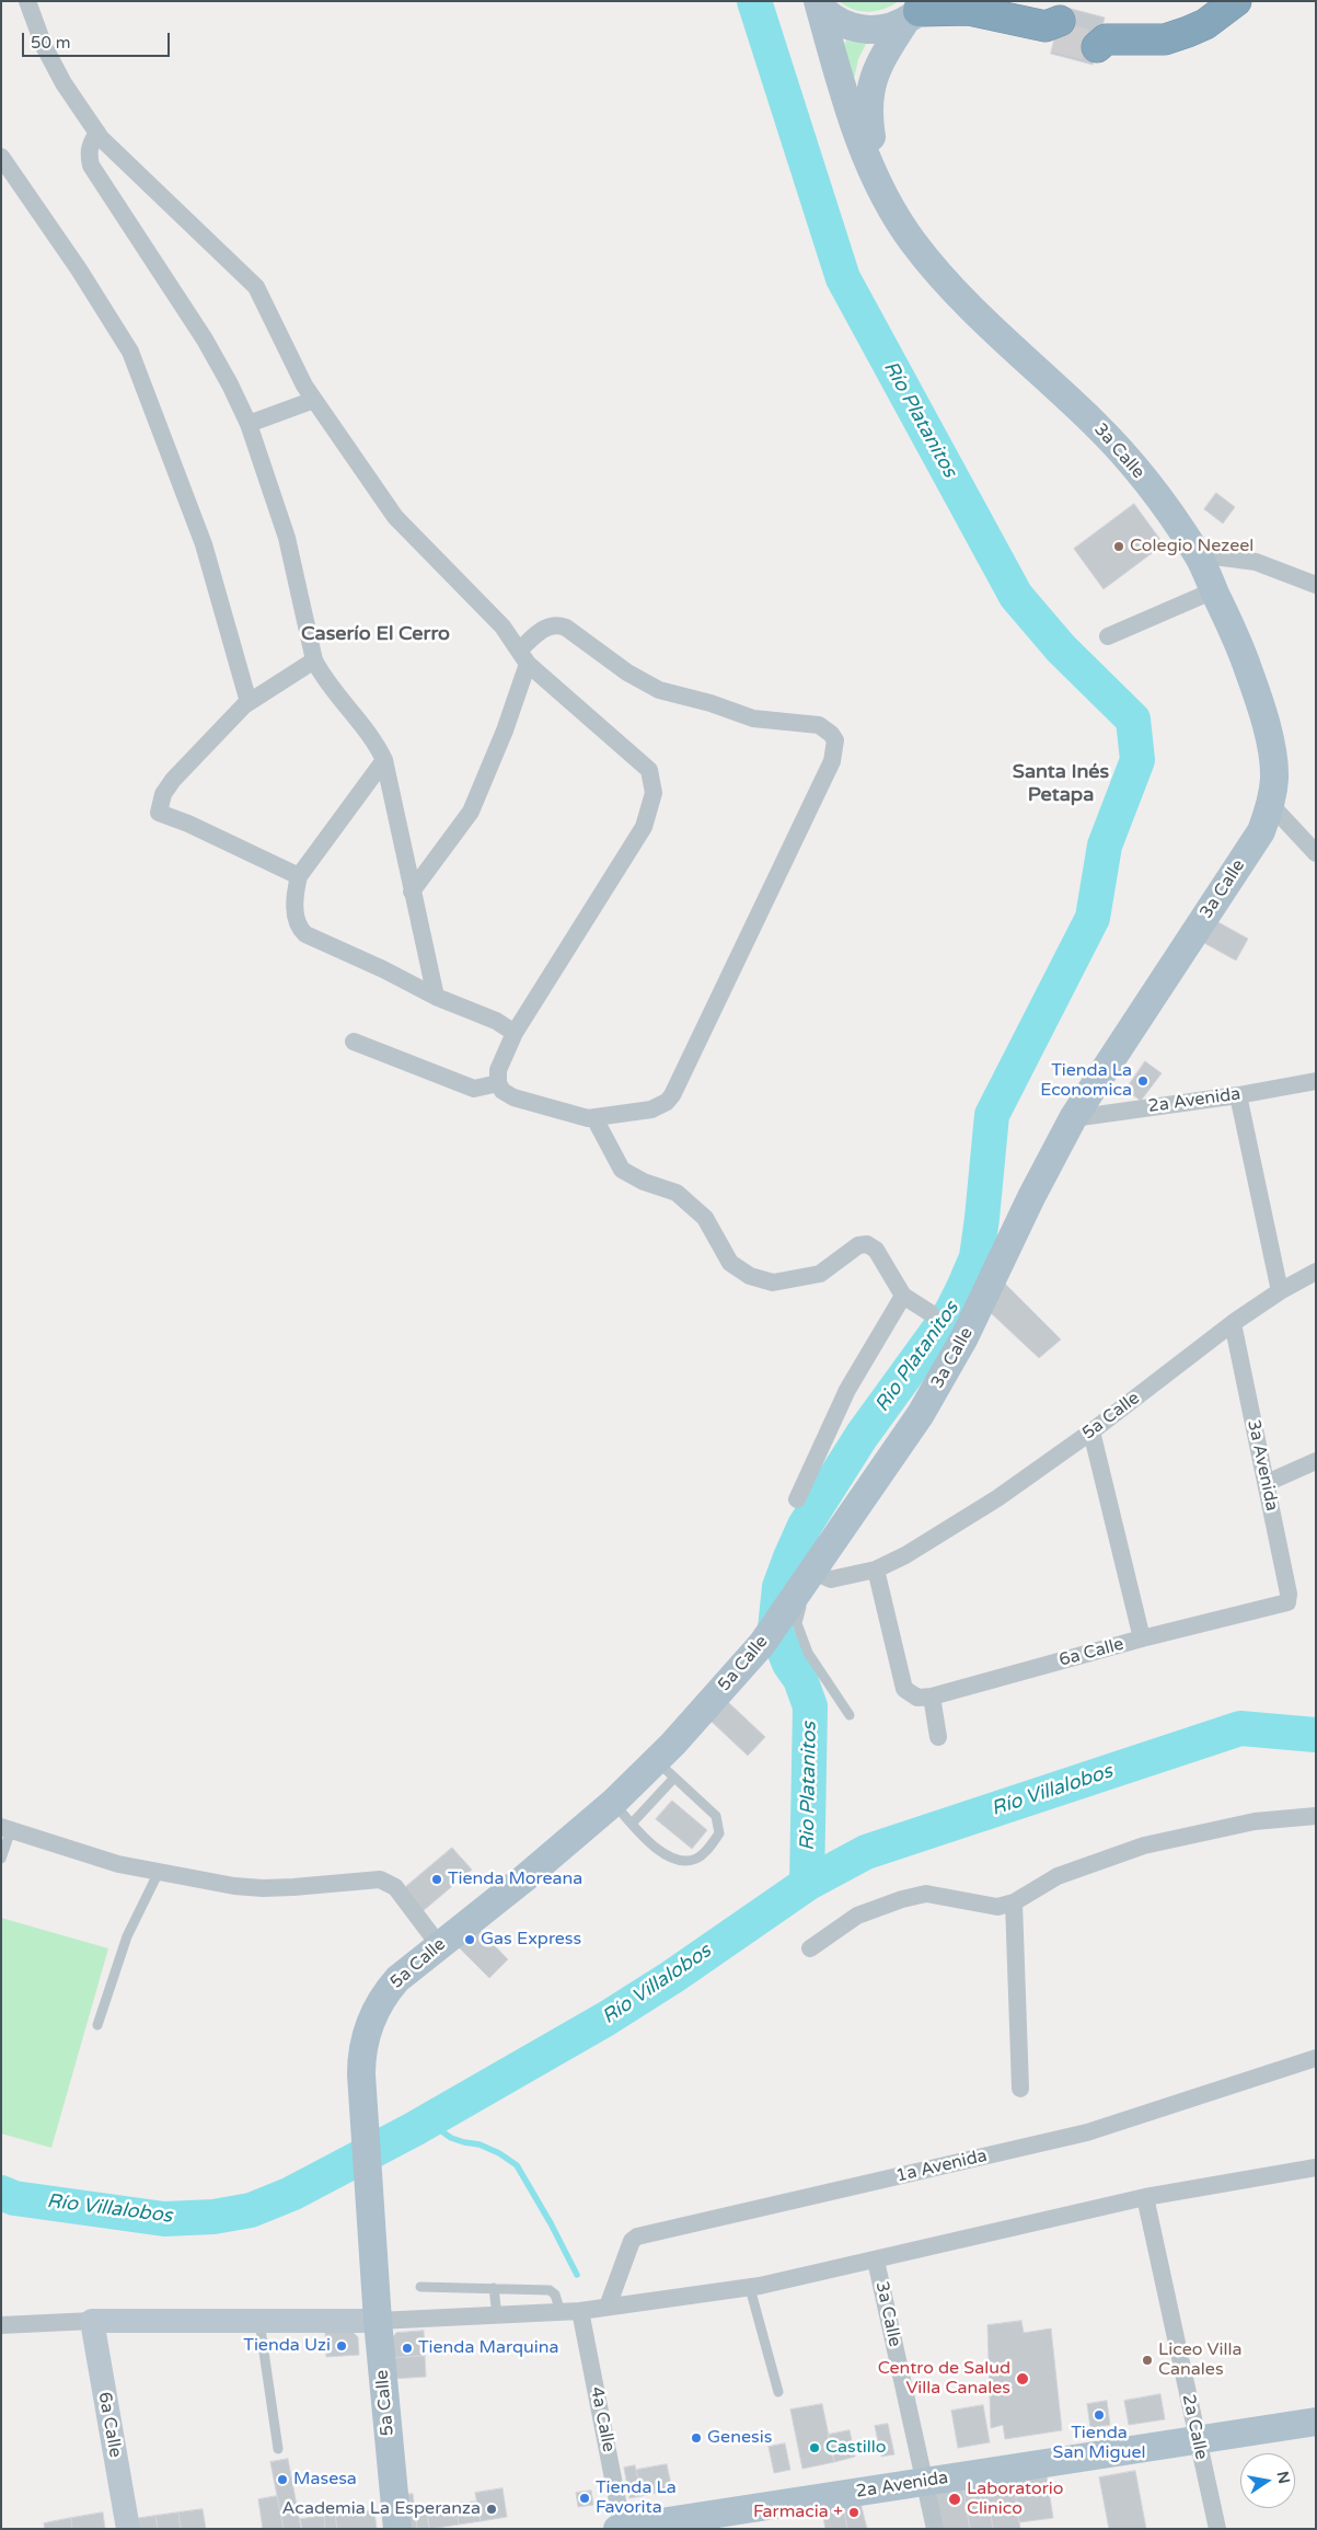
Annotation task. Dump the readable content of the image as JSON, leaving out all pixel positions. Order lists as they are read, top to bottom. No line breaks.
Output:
{"streets":{"main road":["3a Calle","2a Avenida","5a Calle","6a Calle"],"street":["3a Avenida","1a Avenida","4a Calle","2a Calle"]},"crossings":[["3a Calle","2a Avenida"],["3a Calle","5a Calle"],["2a Avenida","4a Calle"],["2a Avenida","2a Calle"],["5a Calle","3a Avenida"],["5a Calle","6a Calle"],["3a Avenida","6a Calle"]],"districts":["Caserío El Cerro","Santa Inés Petapa"],"water":["Río Platanitos","Rio Platanitos","Río Villalobos"],"places":["Colegio Nezeel","Tienda La Economica","Tienda Moreana","Gas Express","Tienda Uzi","Tienda Marquina","Liceo Villa Canales","Centro de Salud Villa Canales","Tienda San Miguel","Genesis","Castillo","Masesa","Tienda La Favorita","Laboratorio Clinico","Academia La Esperanza","Farmacia +"],"scale_bar":"50 m","north":"right"}
